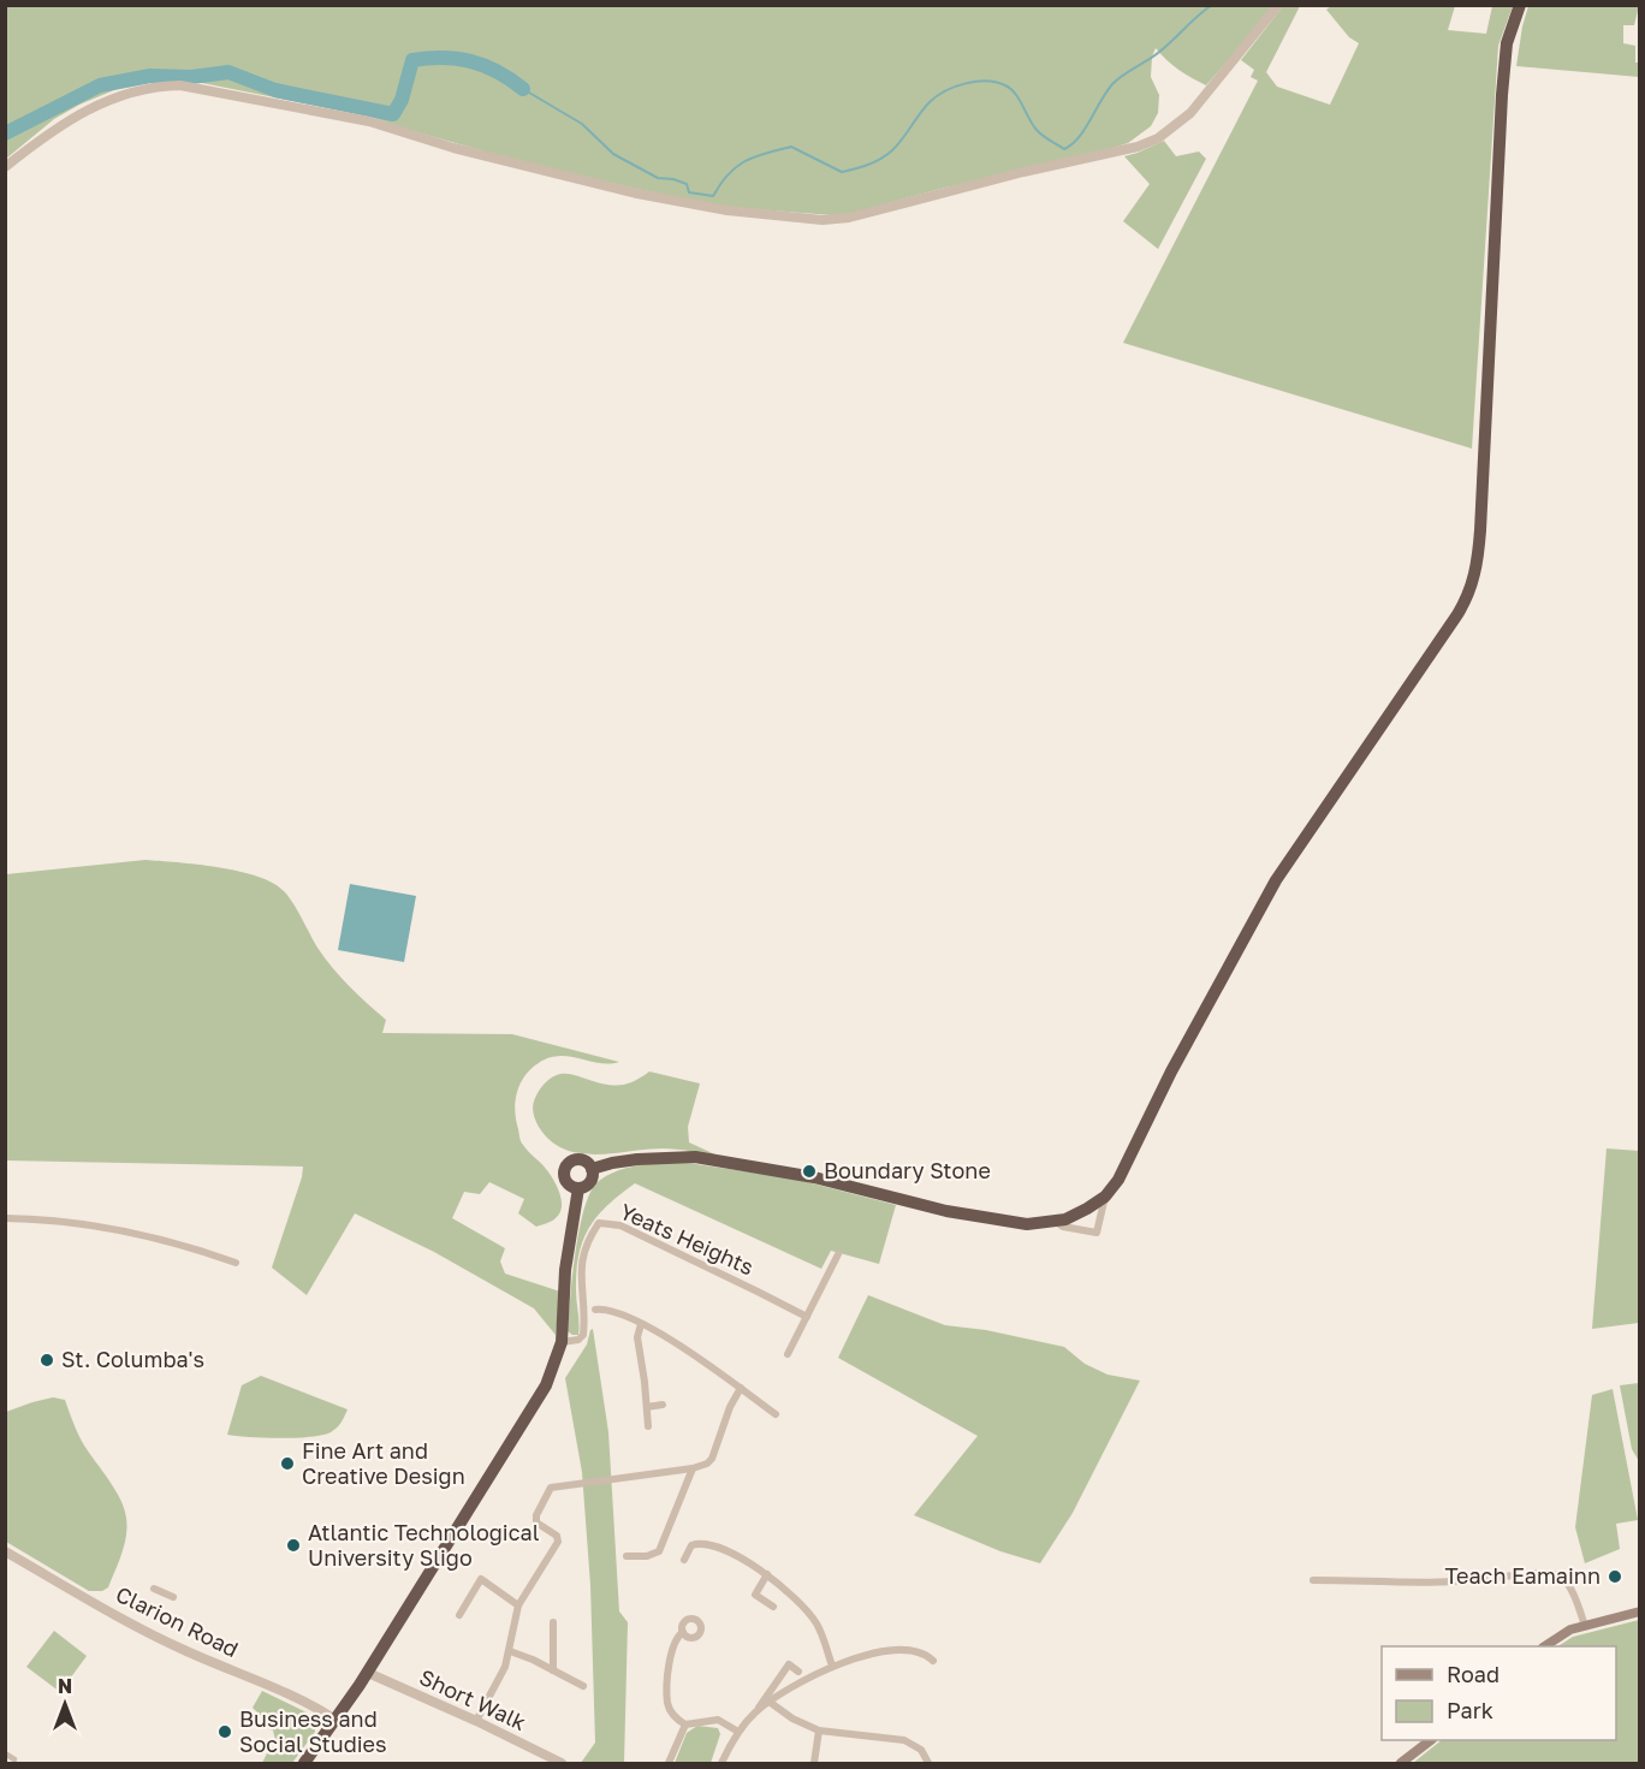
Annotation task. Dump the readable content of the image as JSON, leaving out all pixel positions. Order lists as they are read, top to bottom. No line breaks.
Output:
{"streets":{"street":["Yeats Heights","Clarion Road","Short Walk"]},"places":["Boundary Stone","St. Columba's","Fine Art and Creative Design","Atlantic Technological University Sligo","Teach Eamainn","Business and Social Studies"],"legend":["Road","Park"],"north":"top"}
